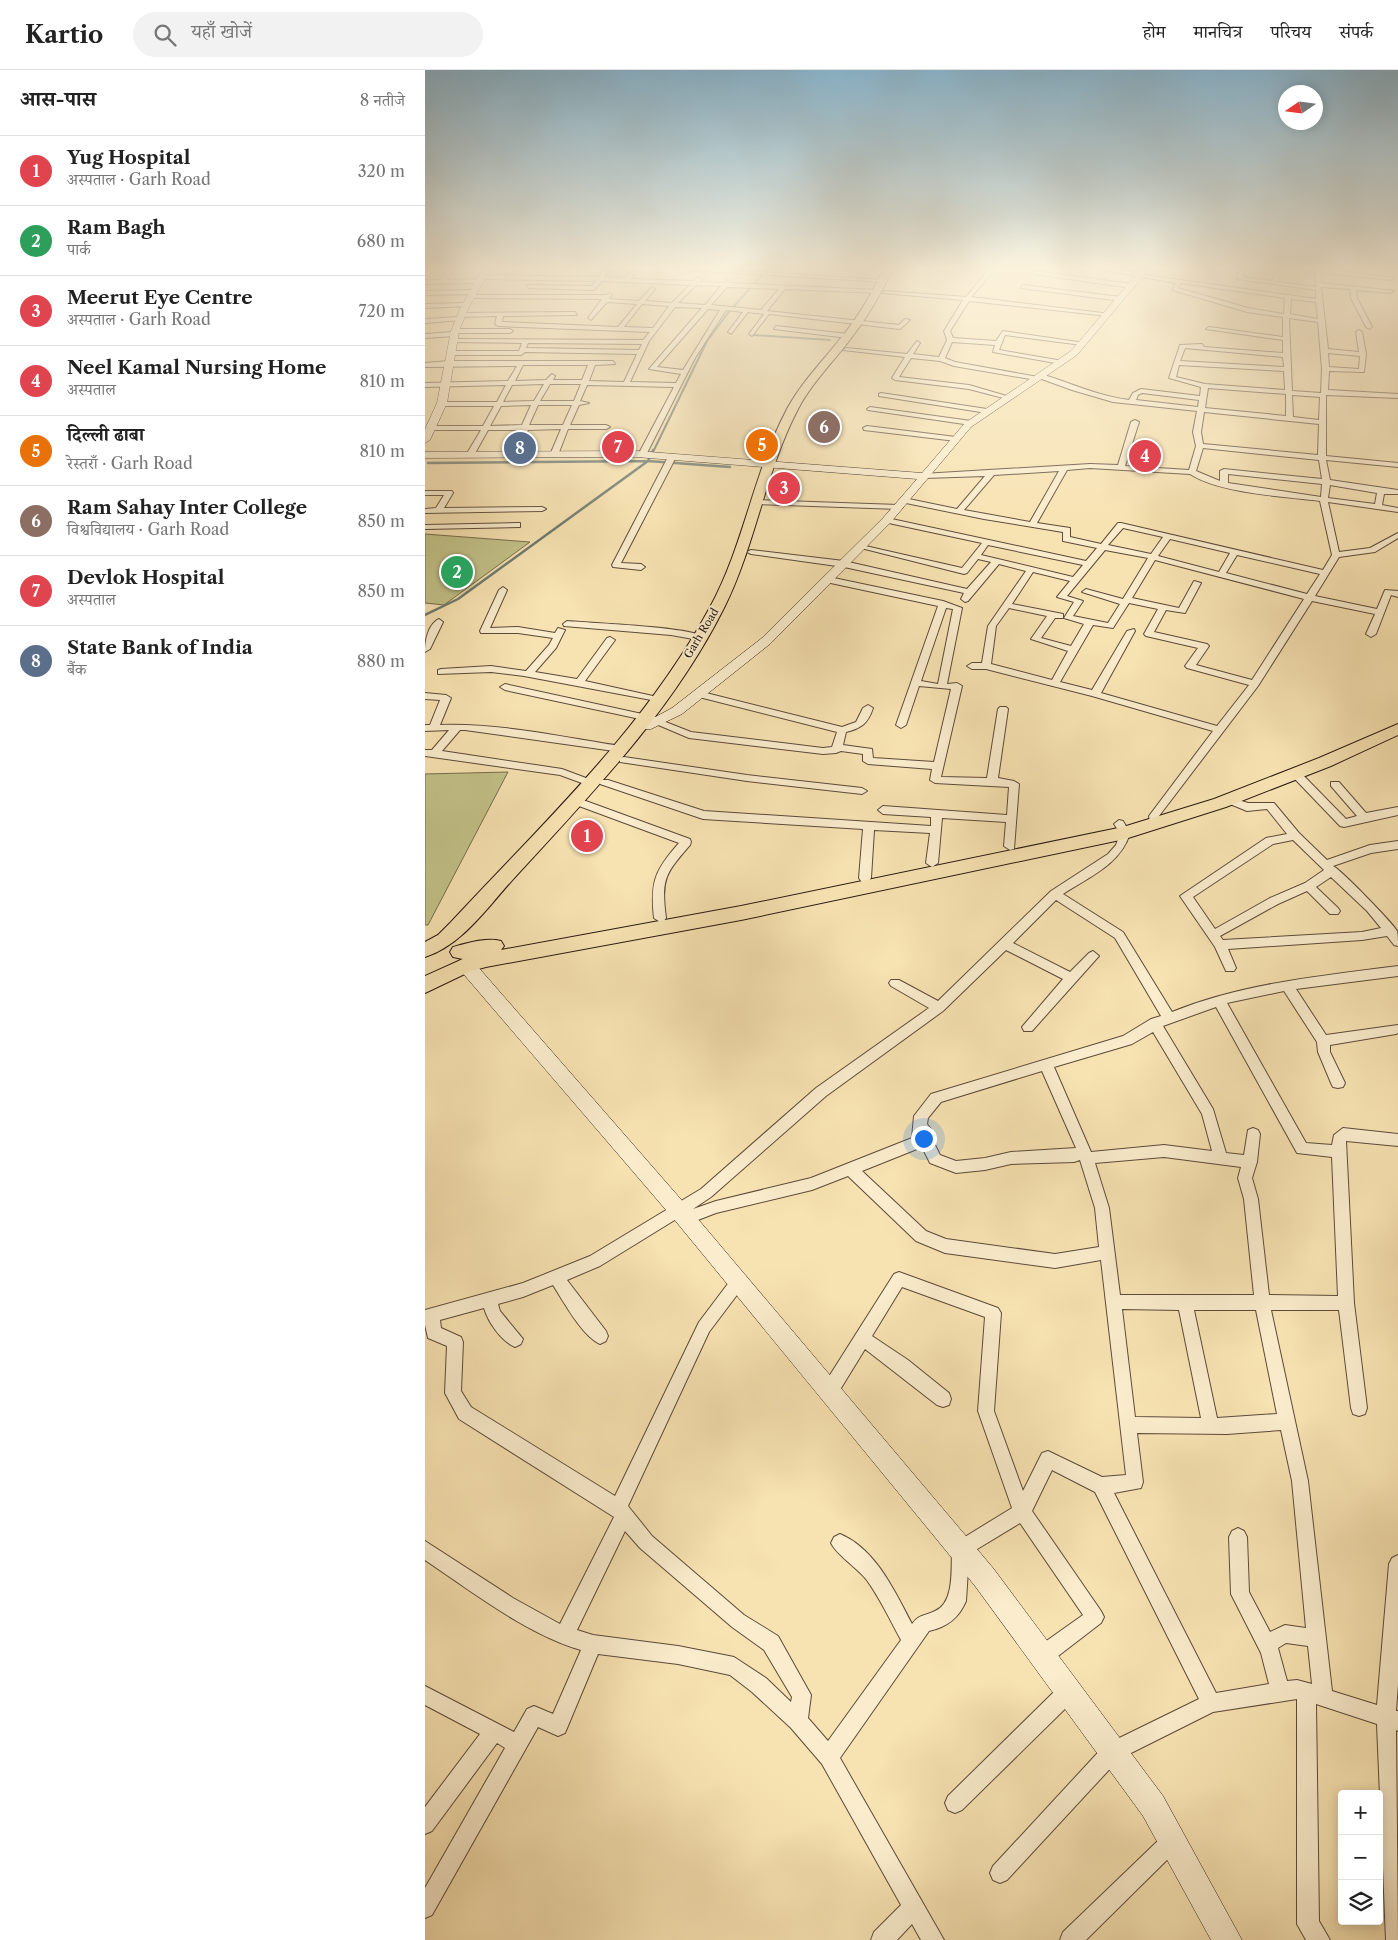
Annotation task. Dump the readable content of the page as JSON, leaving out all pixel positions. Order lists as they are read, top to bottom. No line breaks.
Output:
{"streets":{"main road":["Garh Road"]},"north":"left","page":{"header":"Kartio","search":"यहाँ खोजें","nav":["होम","मानचित्र","परिचय","संपर्क"],"heading":["आस-पास","8 नतीजे"],"list":[{"mark":"1","name":"Yug Hospital","note":"अस्पताल · Garh Road","value":"320 m"},{"mark":"2","name":"Ram Bagh","note":"पार्क","value":"680 m"},{"mark":"3","name":"Meerut Eye Centre","note":"अस्पताल · Garh Road","value":"720 m"},{"mark":"4","name":"Neel Kamal Nursing Home","note":"अस्पताल","value":"810 m"},{"mark":"5","name":"दिल्ली ढाबा","note":"रेस्तराँ · Garh Road","value":"810 m"},{"mark":"6","name":"Ram Sahay Inter College","note":"विश्वविद्यालय · Garh Road","value":"850 m"},{"mark":"7","name":"Devlok Hospital","note":"अस्पताल","value":"850 m"},{"mark":"8","name":"State Bank of India","note":"बैंक","value":"880 m"}],"pins":["6","5","7","8","4","3","2","1"],"map_buttons":["+","−"]}}
